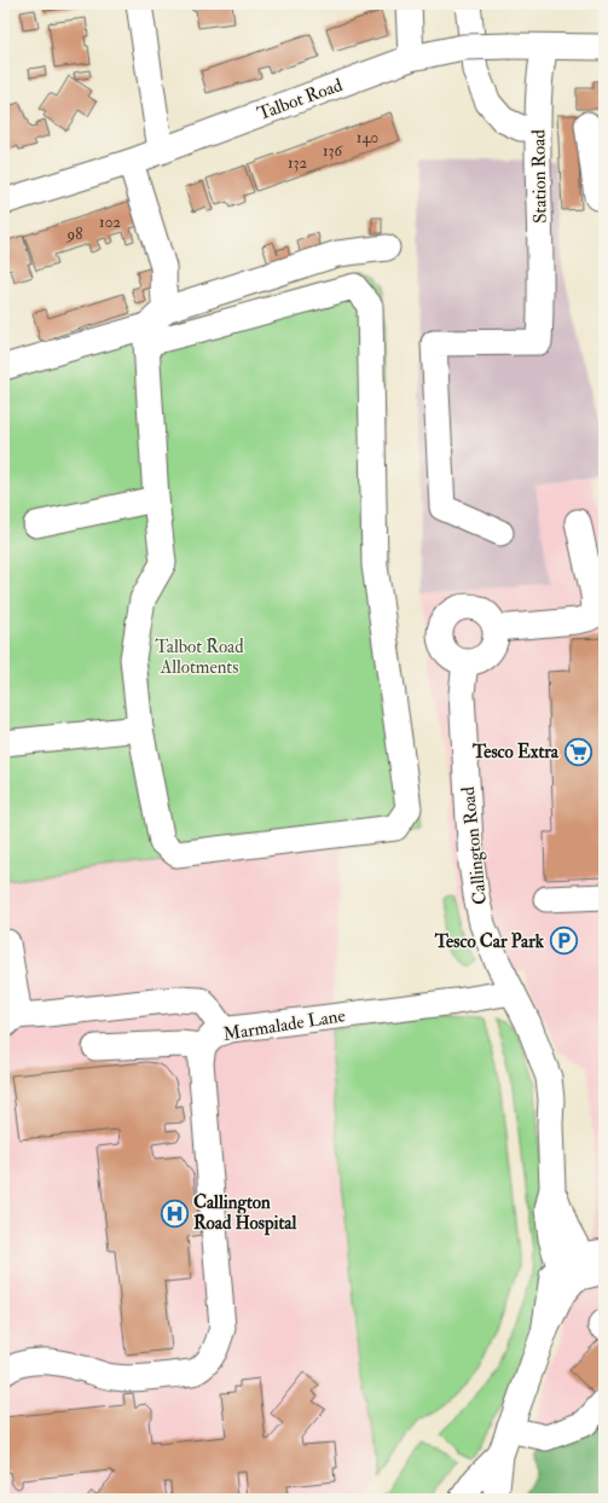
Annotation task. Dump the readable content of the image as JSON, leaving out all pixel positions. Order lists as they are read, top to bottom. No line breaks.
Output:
{"streets":{"street":["Talbot Road","Station Road","Callington Road","Marmalade Lane"]},"crossings":[["Talbot Road","Station Road"],["Callington Road","Marmalade Lane"]],"parks":["Talbot Road Allotments"],"places":{"supermarket":["Tesco Extra"],"parking":["Tesco Car Park"],"hospital":["Callington Road Hospital"]},"house_numbers":["140","136","132","102","98"]}
